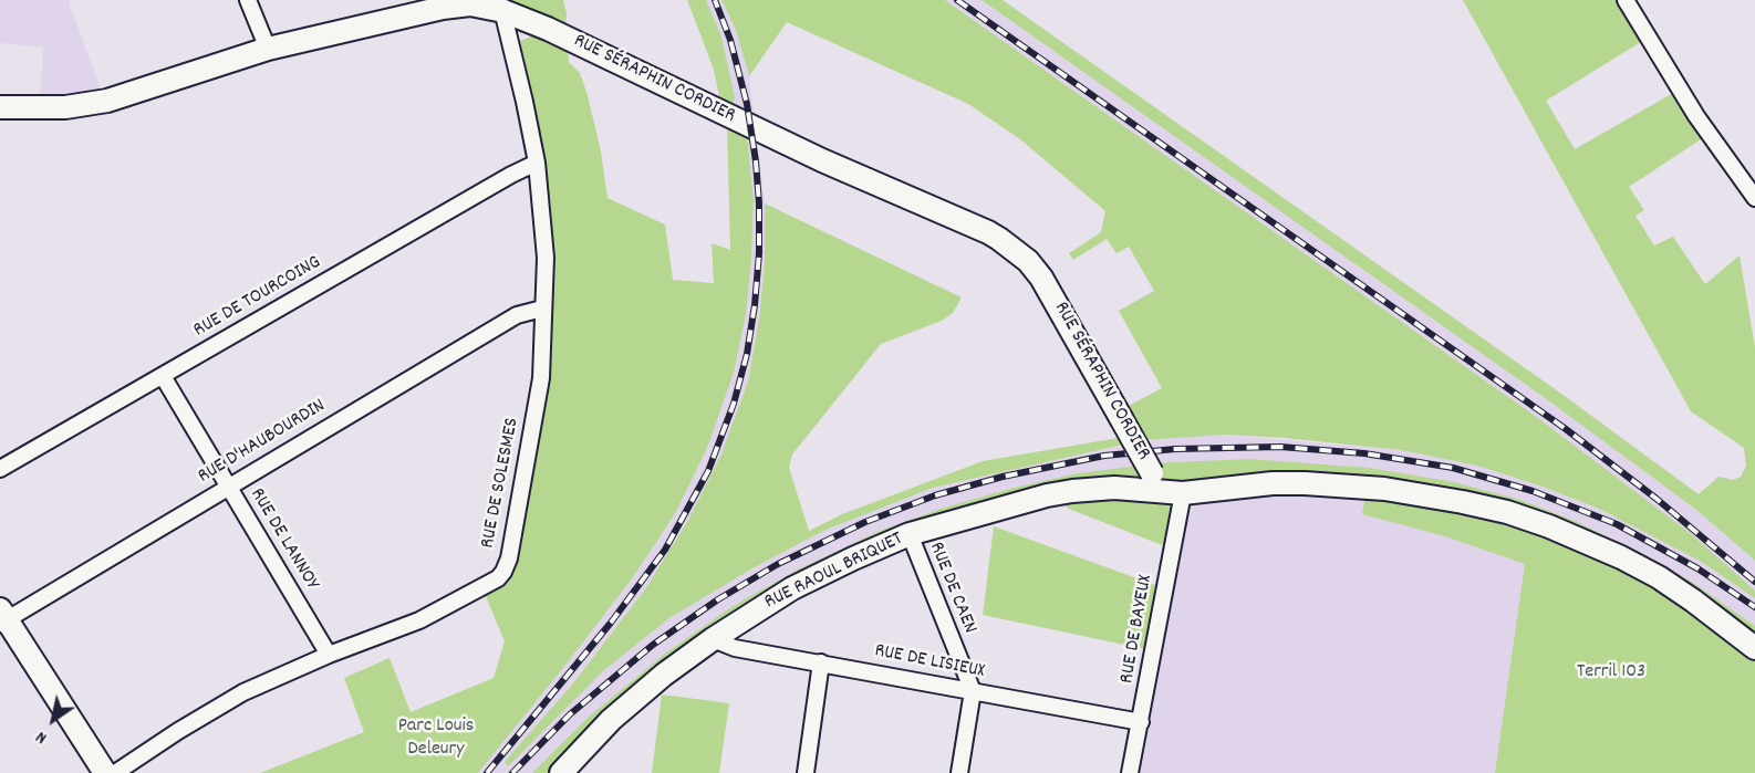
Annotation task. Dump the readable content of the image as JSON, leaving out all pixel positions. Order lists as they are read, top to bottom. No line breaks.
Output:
{"streets":{"street":["RUE SÉRAPHIN CORDIER","RUE DE TOURCOING","RUE D'HAUBOURDIN","RUE DE SOLESMES","RUE DE LANNOY","RUE RAOUL BRIQUET","RUE DE CAEN","RUE DE BAYEUX","RUE DE LISIEUX"]},"crossings":[["RUE SÉRAPHIN CORDIER","RUE DE SOLESMES"],["RUE SÉRAPHIN CORDIER","RUE RAOUL BRIQUET"],["RUE SÉRAPHIN CORDIER","RUE DE BAYEUX"],["RUE DE TOURCOING","RUE DE SOLESMES"],["RUE DE TOURCOING","RUE DE LANNOY"],["RUE D'HAUBOURDIN","RUE DE SOLESMES"],["RUE D'HAUBOURDIN","RUE DE LANNOY"],["RUE DE SOLESMES","RUE DE LANNOY"],["RUE RAOUL BRIQUET","RUE DE CAEN"],["RUE RAOUL BRIQUET","RUE DE BAYEUX"],["RUE RAOUL BRIQUET","RUE DE LISIEUX"],["RUE DE CAEN","RUE DE LISIEUX"],["RUE DE BAYEUX","RUE DE LISIEUX"]],"parks":["Terril 103","Parc Louis Deleury"],"north":"bottom left"}
